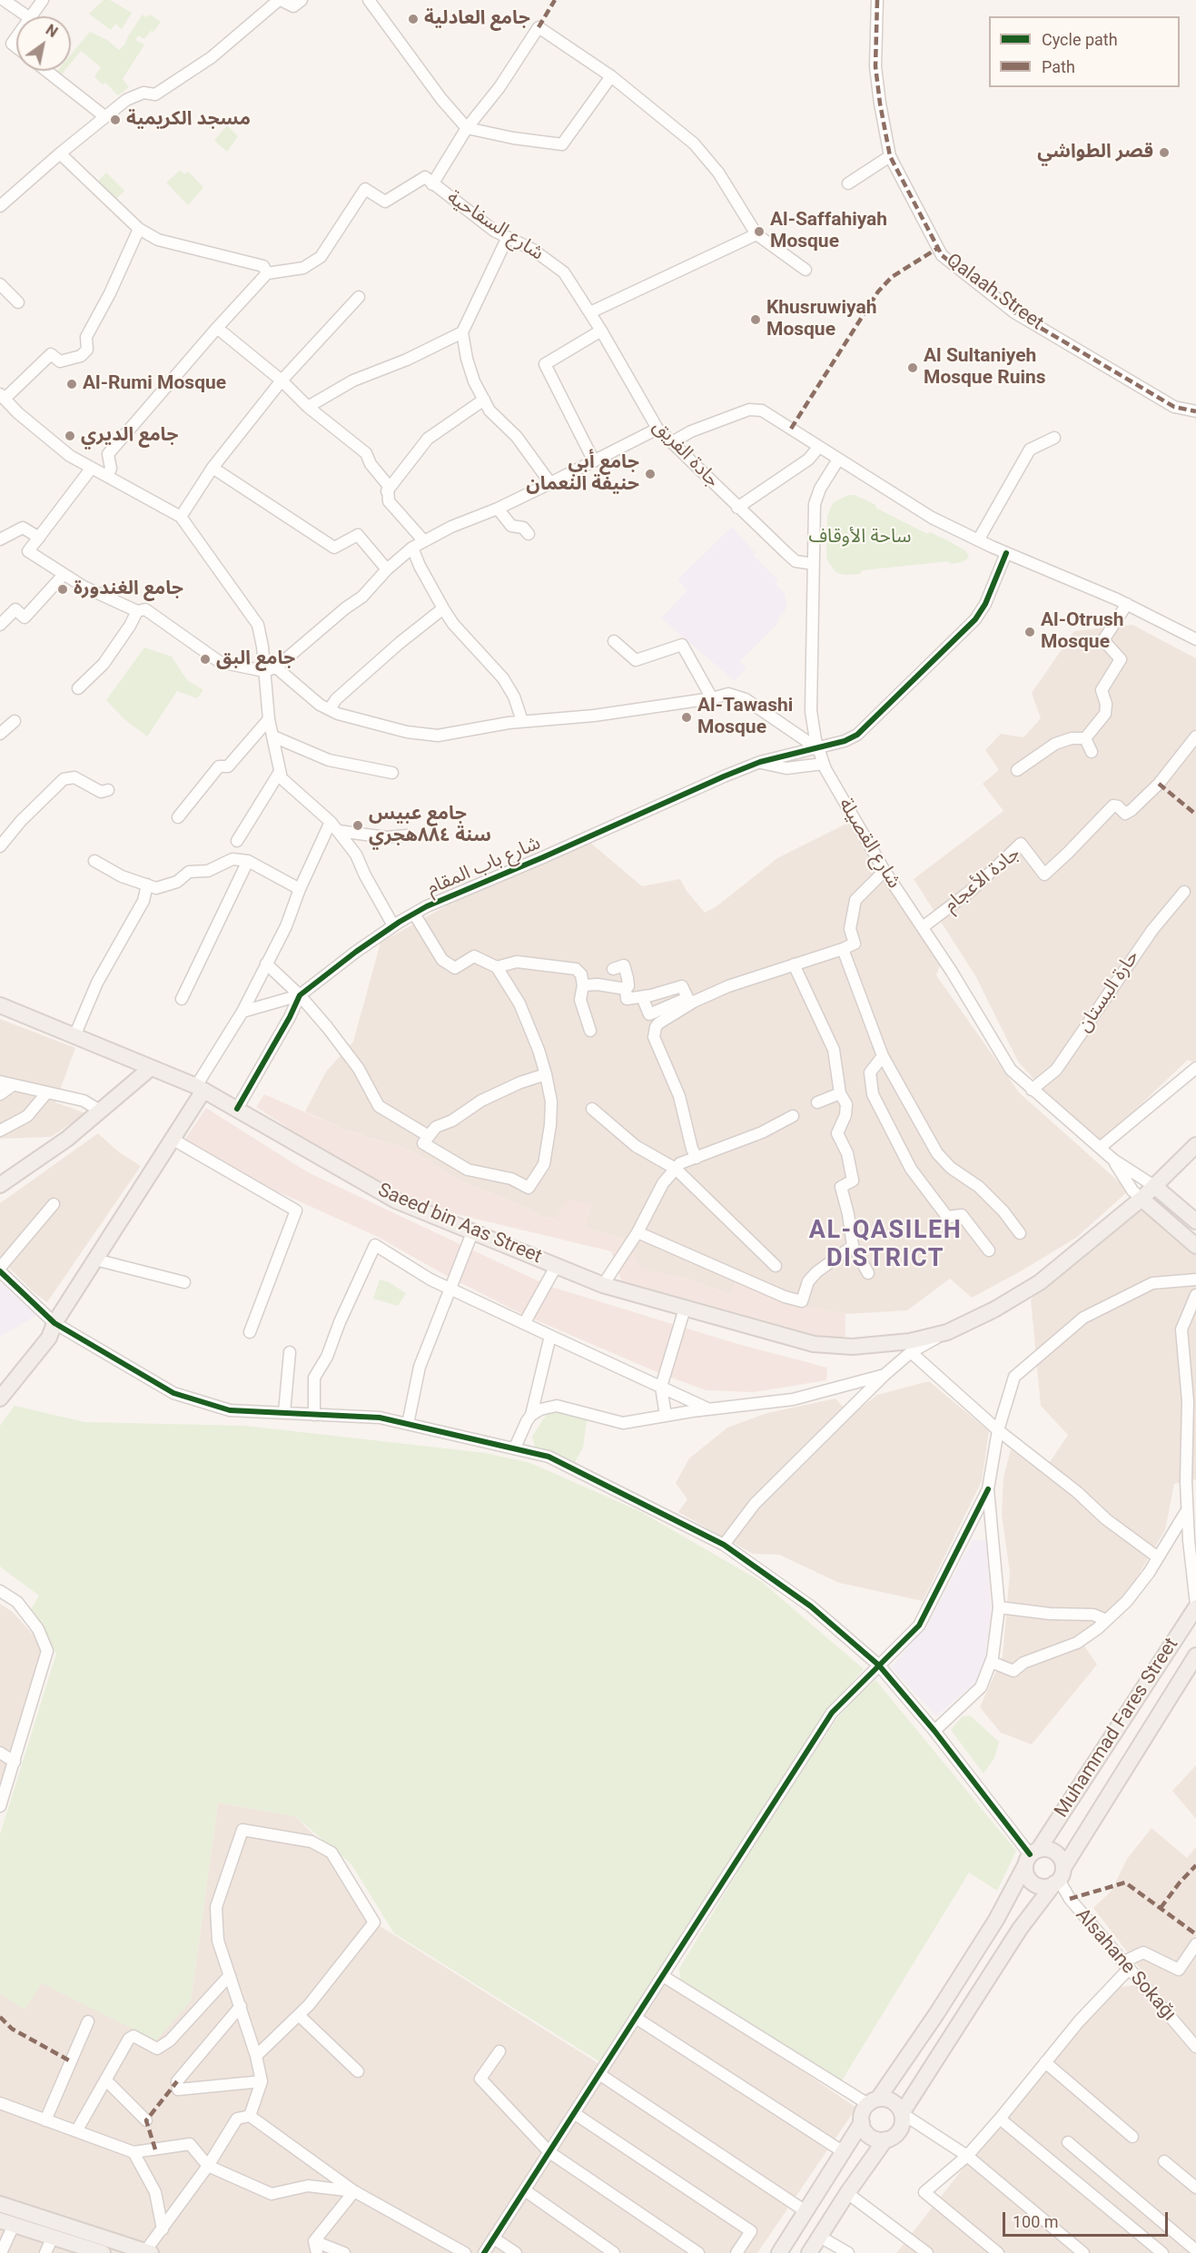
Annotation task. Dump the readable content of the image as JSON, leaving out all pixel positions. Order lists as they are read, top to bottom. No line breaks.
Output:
{"streets":{"main road":["Saeed bin Aas Street","Muhammad Fares Street"],"street":["شارع السفاحية","Qalaah Street","جادة الفريق","شارع القصيلة","شارع باب المقام","جادة الأعجام","حارة البستان","Alsahane Sokağı"]},"crossings":[["شارع السفاحية","جادة الفريق"],["جادة الفريق","شارع القصيلة"],["شارع القصيلة","شارع باب المقام"],["شارع القصيلة","جادة الأعجام"],["شارع القصيلة","حارة البستان"],["شارع القصيلة","Saeed bin Aas Street"],["شارع باب المقام","Saeed bin Aas Street"],["Muhammad Fares Street","Alsahane Sokağı"]],"districts":["AL-QASILEH DISTRICT"],"parks":["ساحة الأوقاف"],"places":["جامع العادلية","مسجد الكريمية","قصر الطواشي","Al-Saffahiyah Mosque","Khusruwiyah Mosque","Al Sultaniyeh Mosque Ruins","Al-Rumi Mosque","جامع الديري","جامع أبي حنيفة النعمان","جامع الغندورة","Al-Otrush Mosque","جامع البق","Al-Tawashi Mosque","جامع عبيس سنة ٨٨٤هجري"],"legend":["Cycle path","Path"],"scale_bar":"100 m","north":"top right"}
